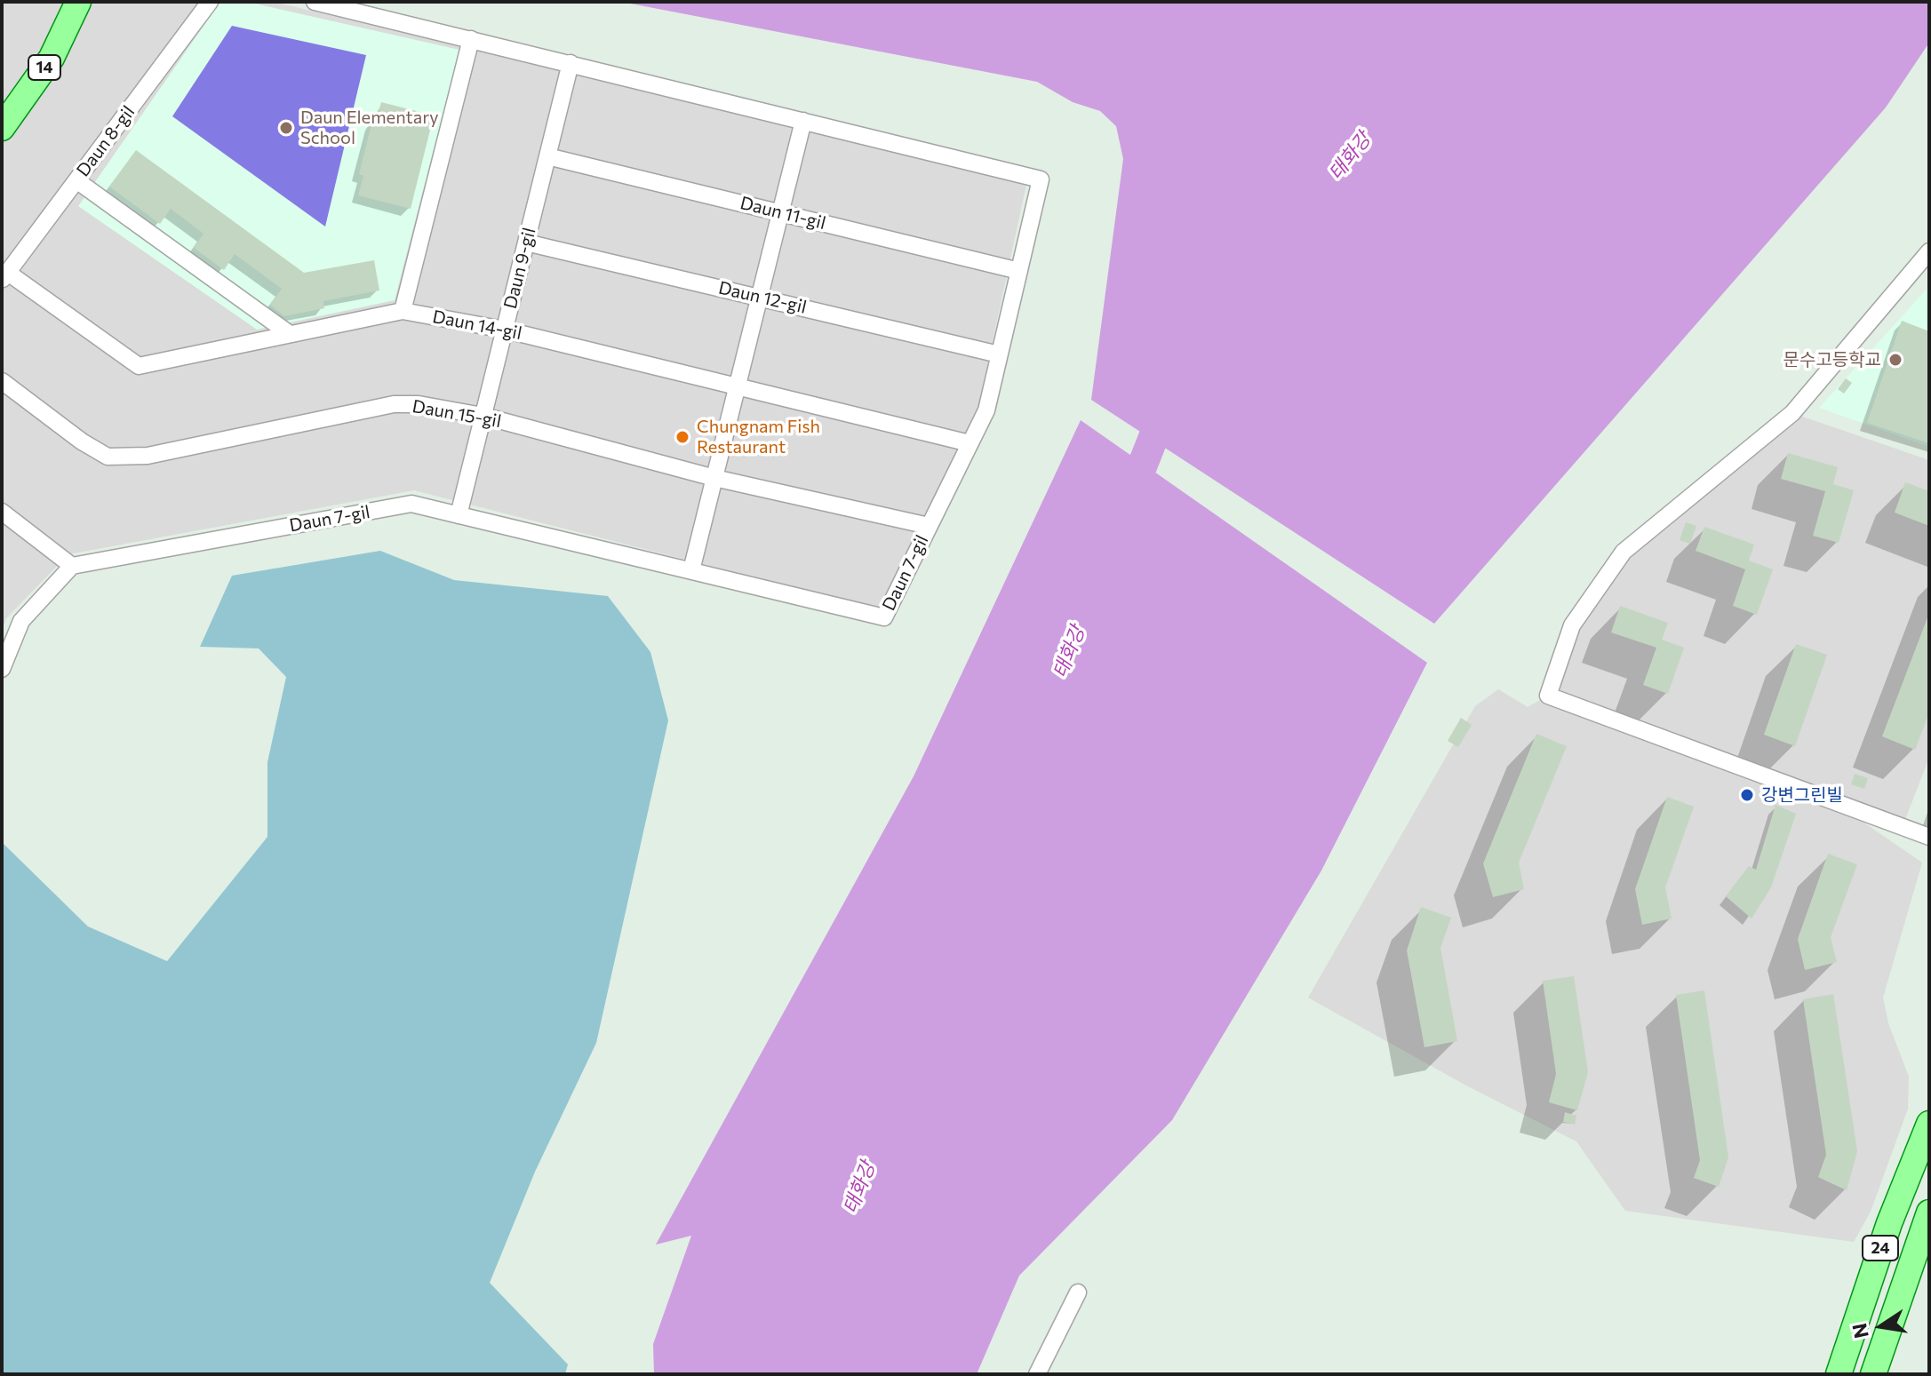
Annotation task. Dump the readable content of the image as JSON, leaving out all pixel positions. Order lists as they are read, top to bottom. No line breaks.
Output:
{"streets":{"main road":["14","24"],"street":["Daun 8-gil","Daun 11-gil","Daun 9-gil","Daun 12-gil","Daun 14-gil","Daun 15-gil","Daun 7-gil"]},"crossings":[["Daun 8-gil","Daun 14-gil"],["Daun 11-gil","Daun 9-gil"],["Daun 11-gil","Daun 7-gil"],["Daun 9-gil","Daun 12-gil"],["Daun 9-gil","Daun 14-gil"],["Daun 9-gil","Daun 15-gil"],["Daun 9-gil","Daun 7-gil"],["Daun 12-gil","Daun 7-gil"],["Daun 14-gil","Daun 7-gil"],["Daun 15-gil","Daun 7-gil"]],"water":["태화강"],"places":["Daun Elementary School","문수고등학교","Chungnam Fish Restaurant","강변그린빌"],"north":"left"}
